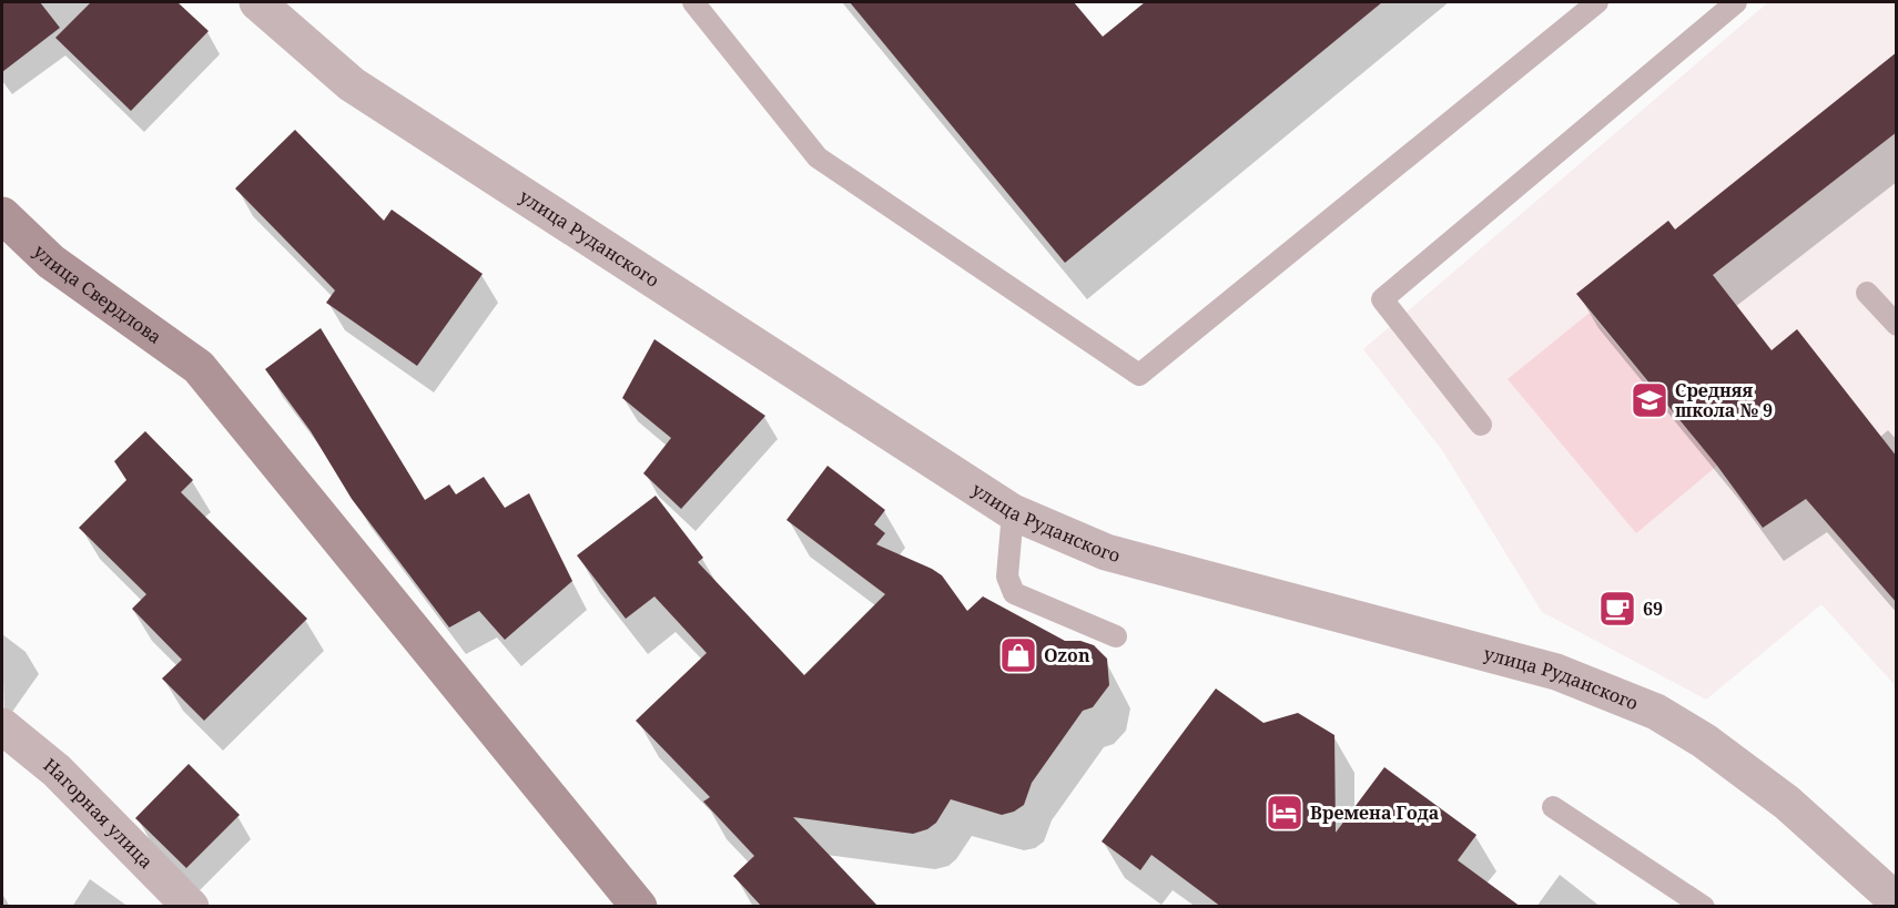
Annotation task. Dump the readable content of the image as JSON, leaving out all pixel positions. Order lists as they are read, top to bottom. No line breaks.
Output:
{"streets":{"main road":["улица Свердлова"],"street":["улица Руданского","Нагорная улица"]},"places":{"school or university":["Средняя школа № 9"],"cafe":["69"],"shop":["Ozon"],"hotel":["Времена Года"]}}
